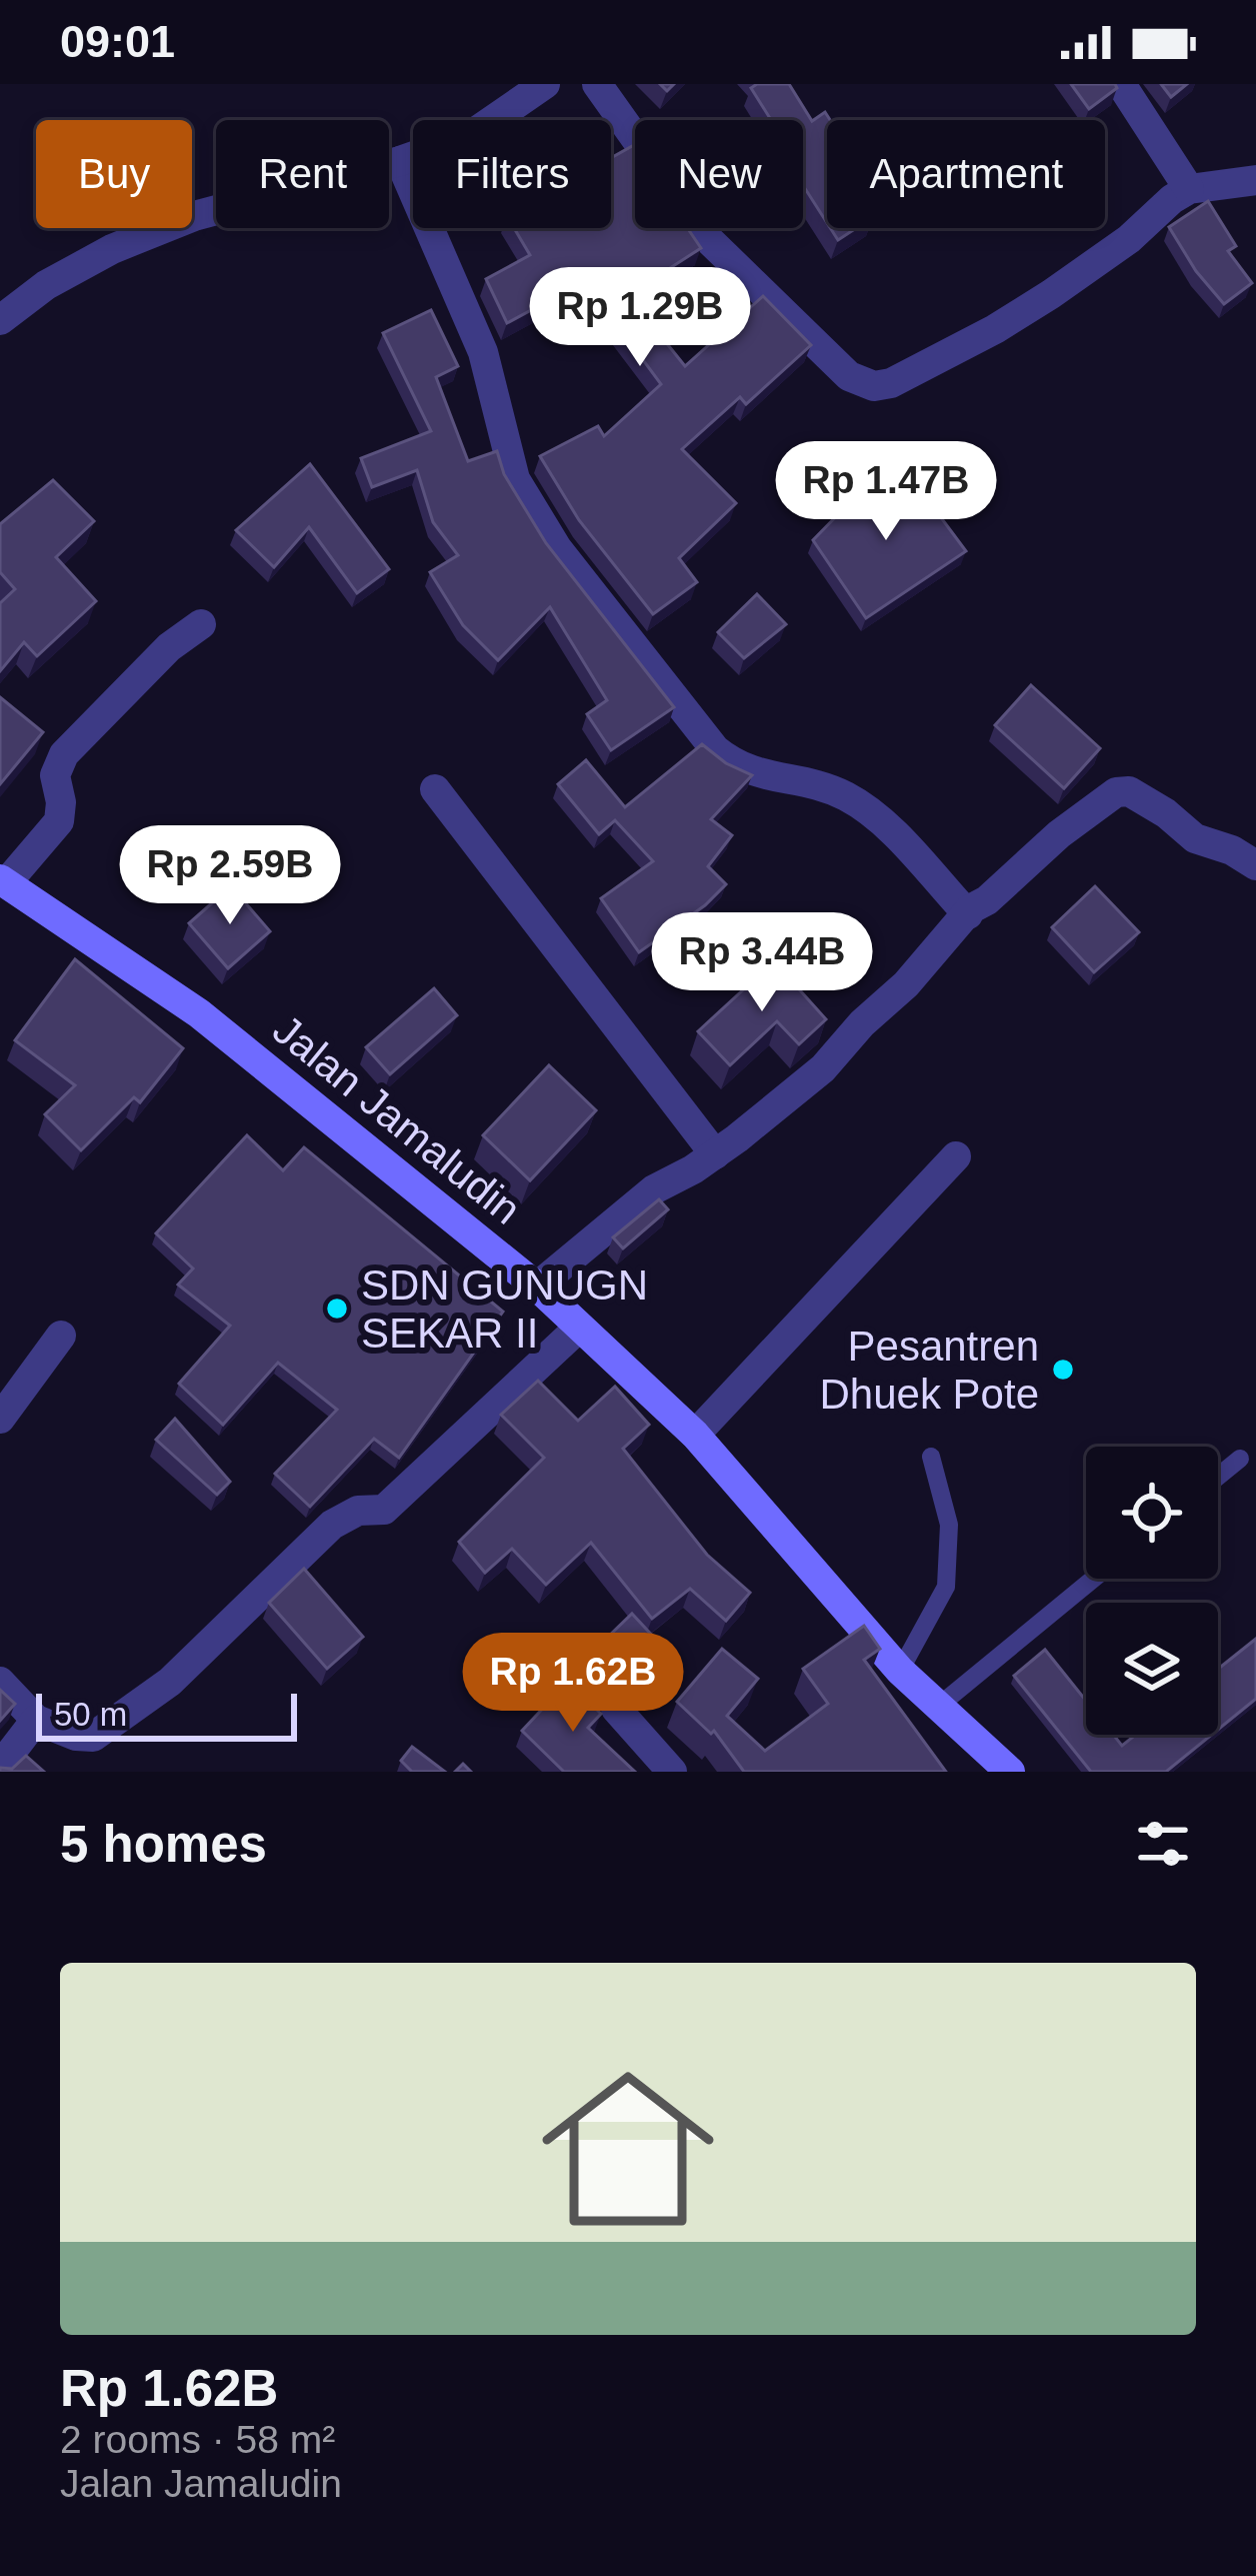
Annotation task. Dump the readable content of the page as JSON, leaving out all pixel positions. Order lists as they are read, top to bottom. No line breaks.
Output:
{"streets":{"street":["Jalan Jamaludin"]},"places":["SDN GUNUGN SEKAR II","Pesantren Dhuek Pote"],"scale_bar":"50 m","page":{"status":"09:01","chip":["Buy","Rent","Filters","New","Apartment"],"price":["Rp 1.29B","Rp 1.47B","Rp 2.59B","Rp 3.44B","Rp 1.62B"],"scale":"50 m","heading":"5 homes","list":[{"name":"Rp 1.62B","note":"2 rooms · 58 m² · Jalan Jamaludin"}]}}
